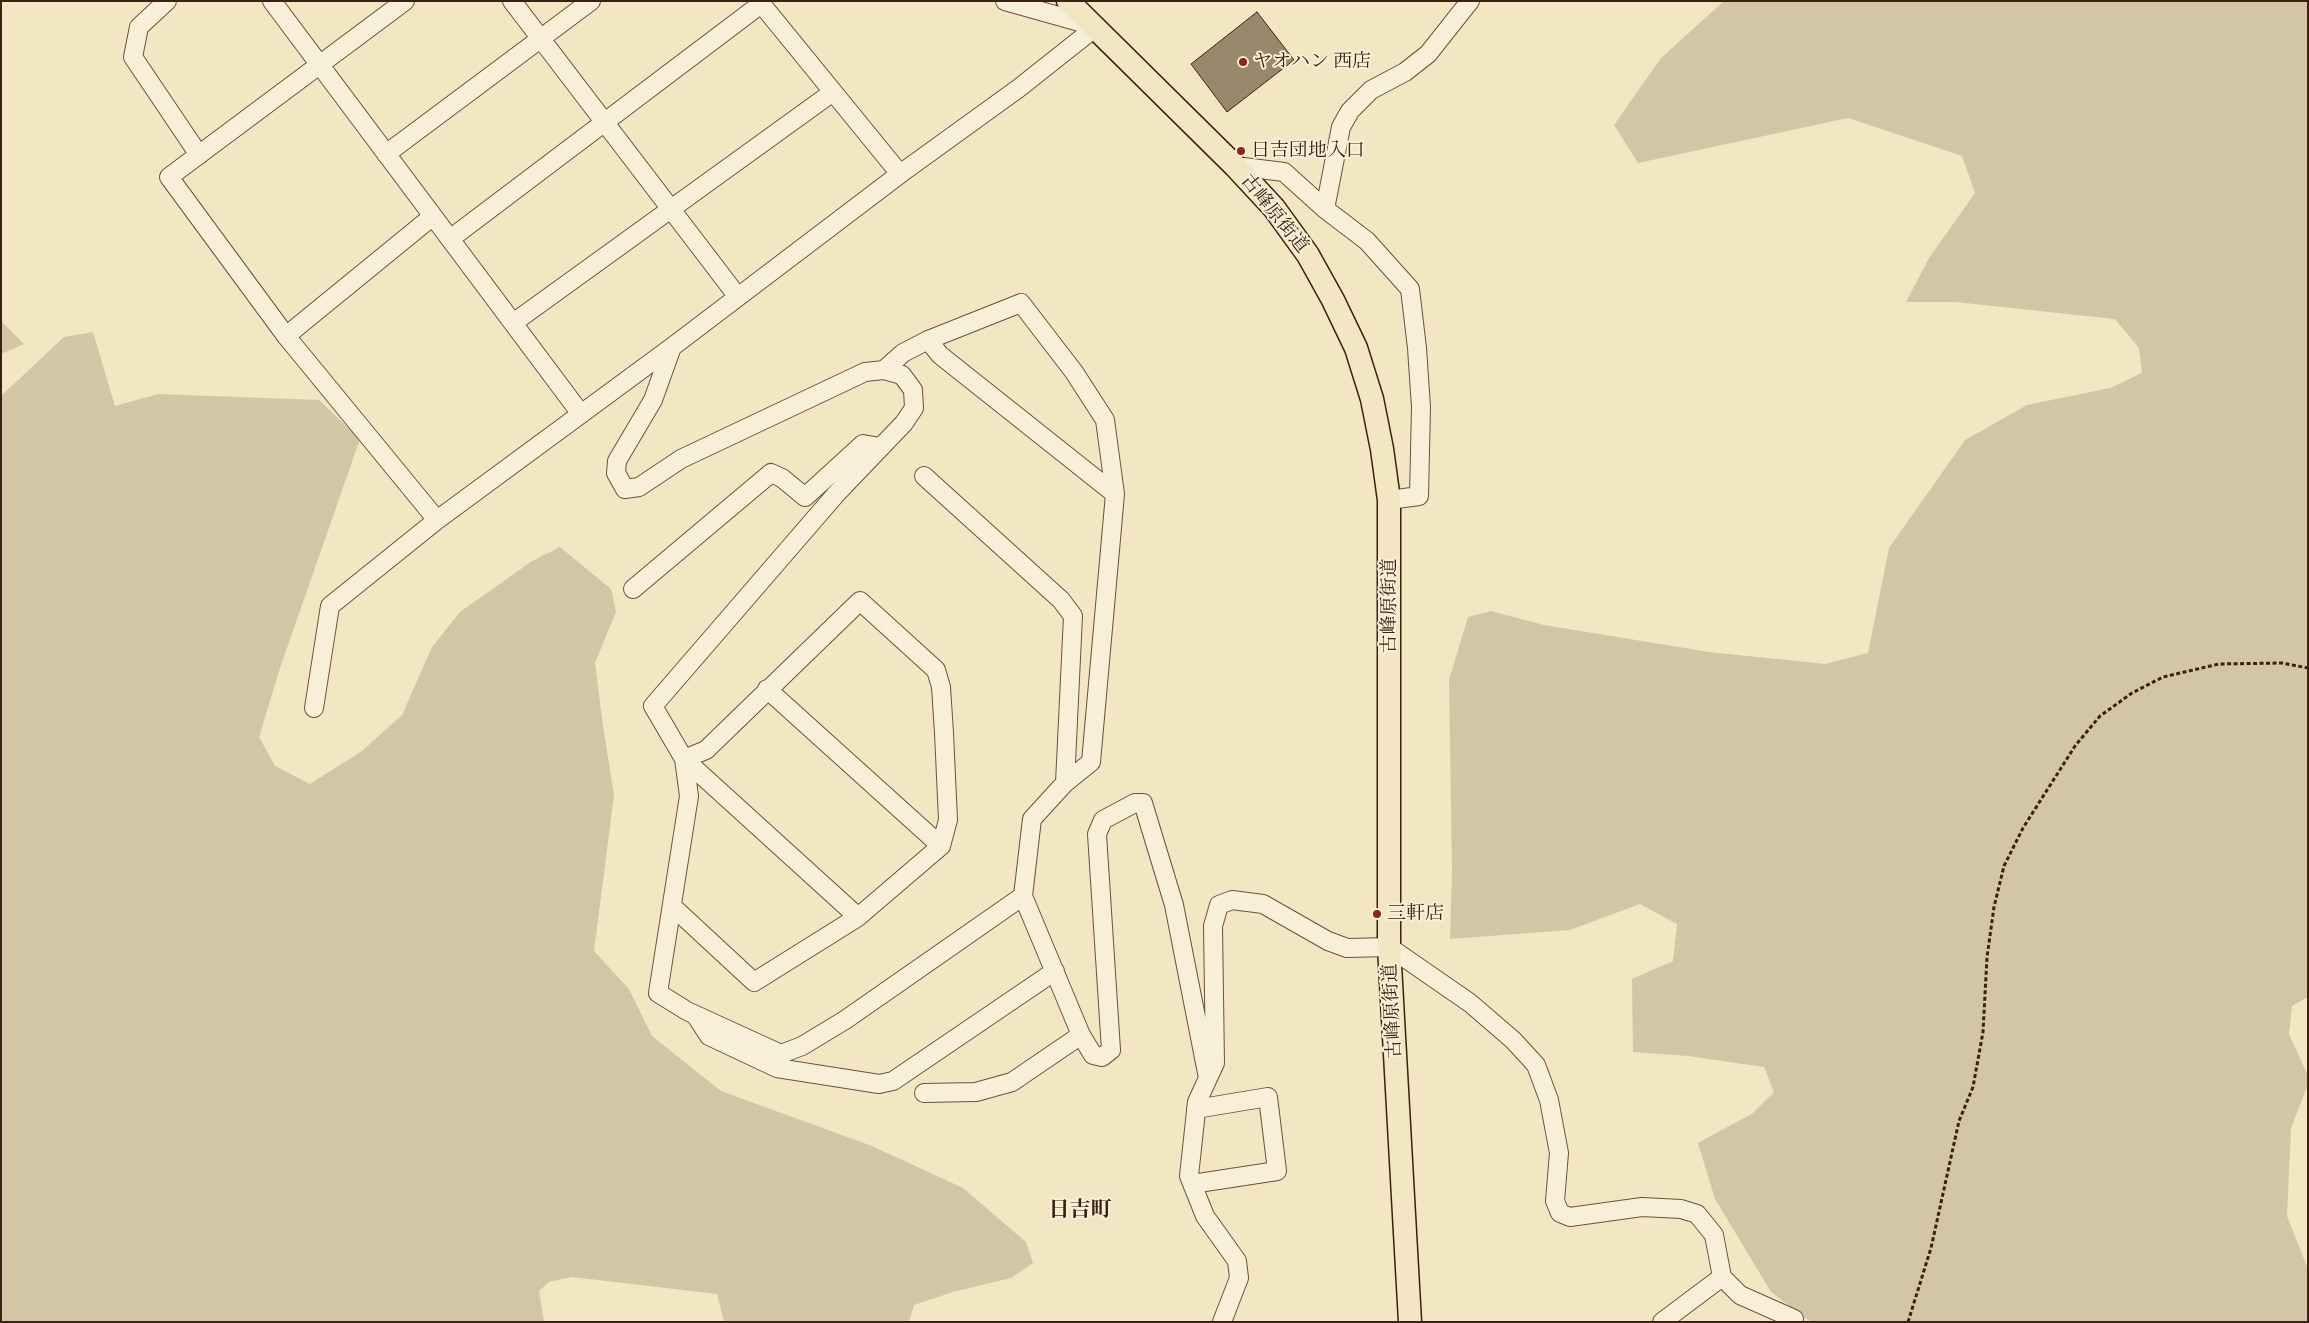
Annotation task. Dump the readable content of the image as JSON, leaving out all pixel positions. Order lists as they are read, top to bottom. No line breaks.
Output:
{"streets":{"main road":["古峰原街道"]},"districts":["日吉町"],"places":["ヤオハン 西店","日吉団地入口","三軒店"]}
